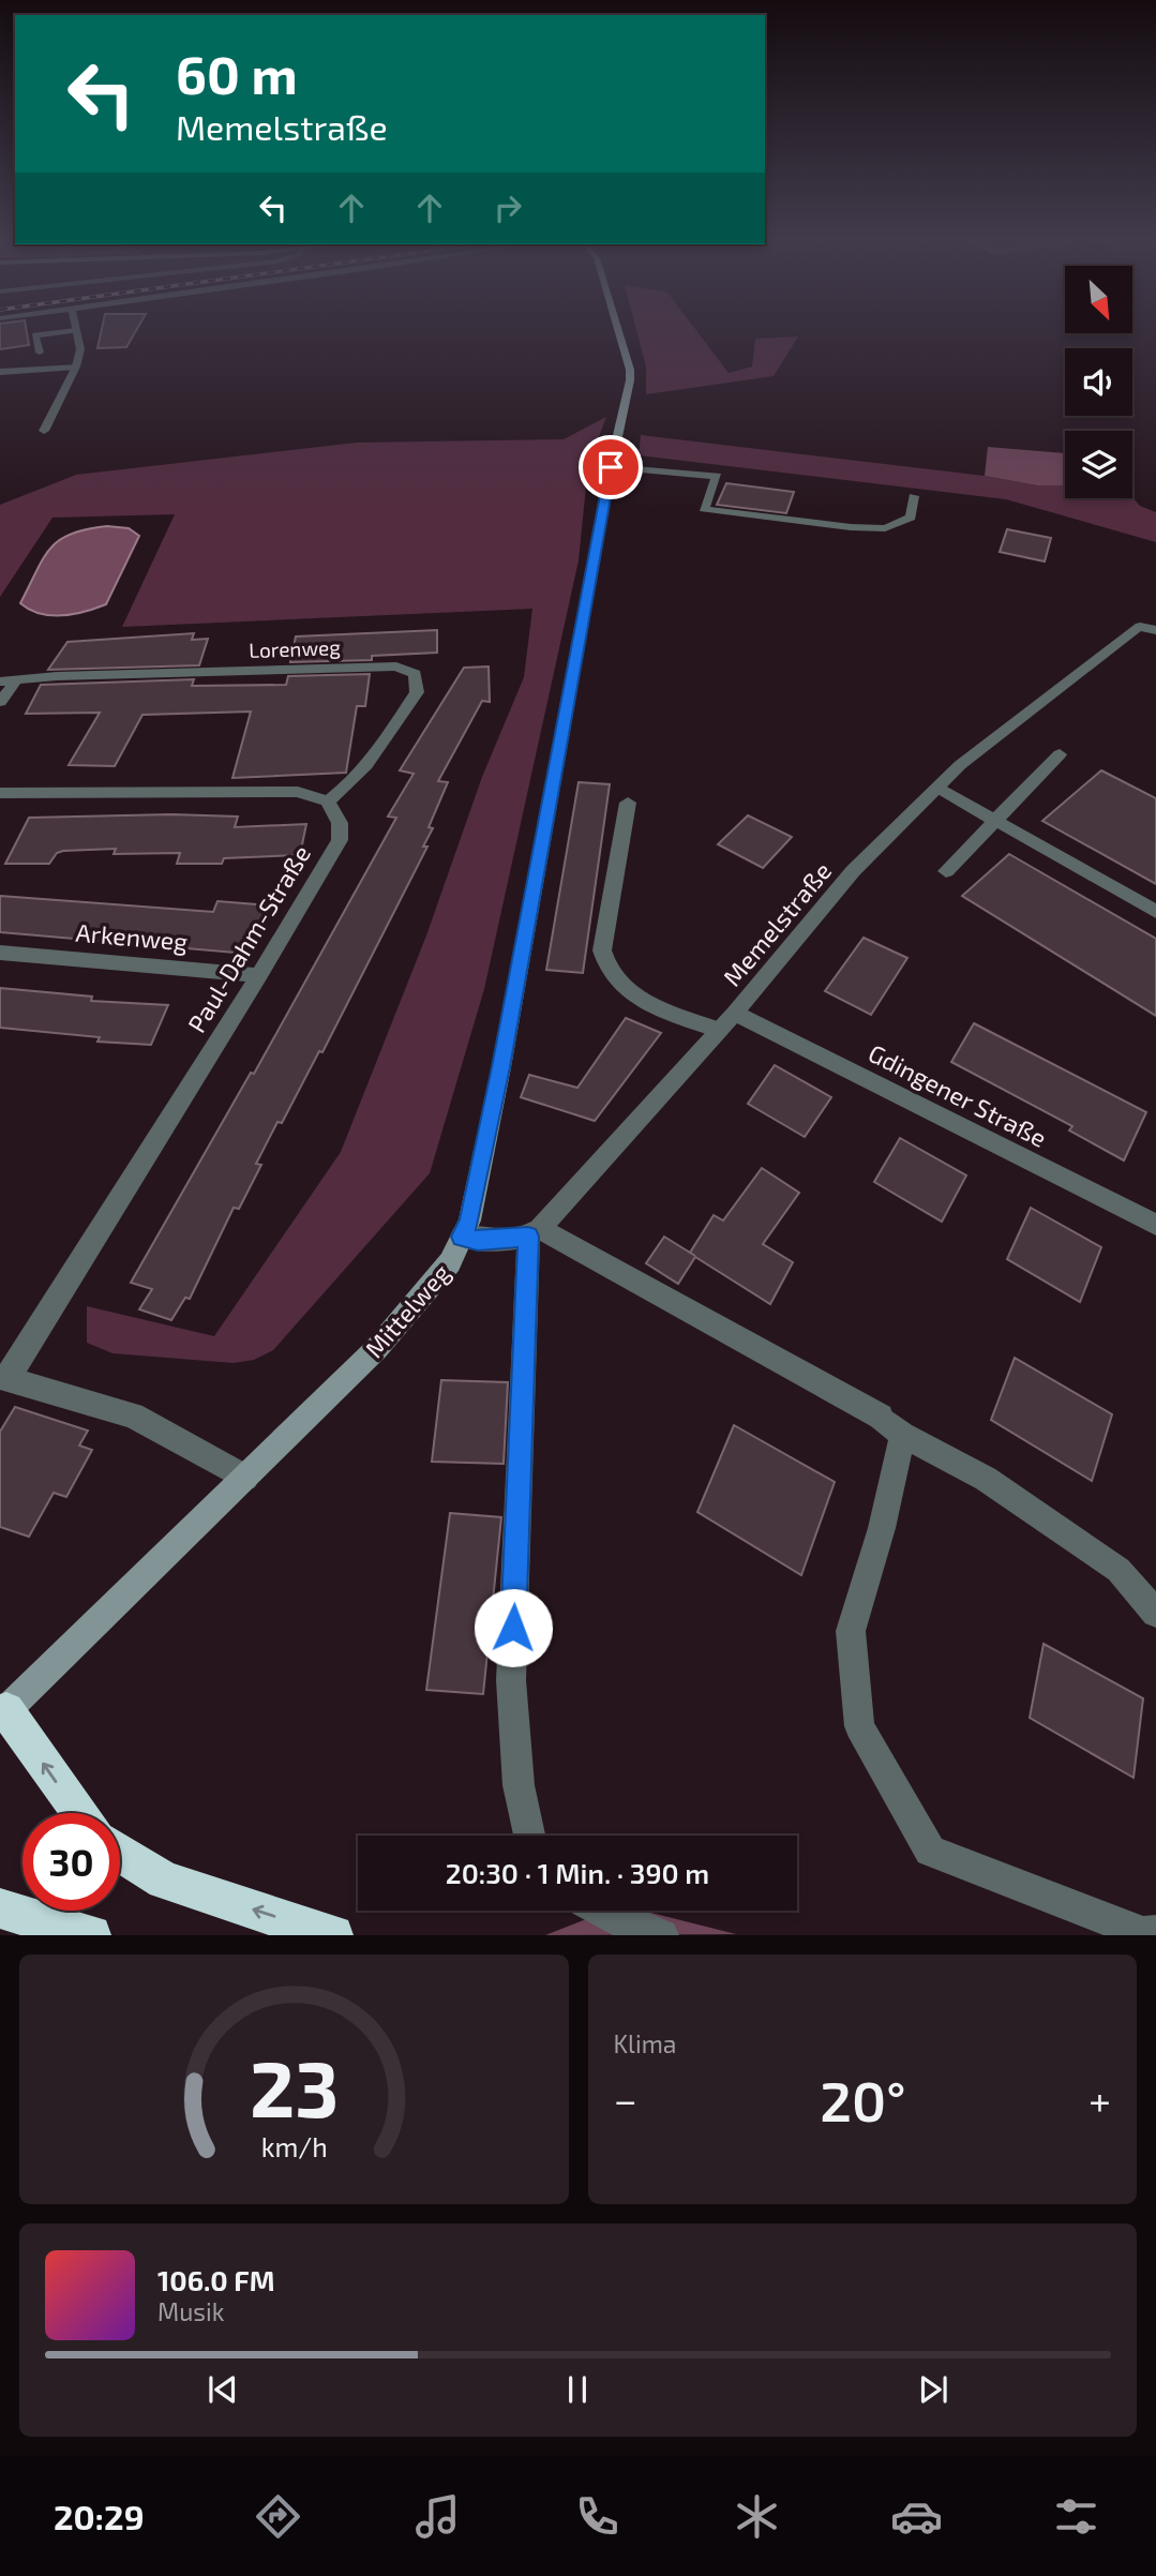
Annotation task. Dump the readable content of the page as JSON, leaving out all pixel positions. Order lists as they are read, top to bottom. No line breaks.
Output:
{"streets":{"main road":["Mittelweg"],"street":["Lorenweg","Memelstraße","Arkenweg","Paul-Dahm-Straße","Gdingener Straße"]},"crossings":[["Lorenweg","Paul-Dahm-Straße"],["Memelstraße","Gdingener Straße"],["Arkenweg","Paul-Dahm-Straße"]],"north":"bottom right","page":{"turn":["60 m","Memelstraße"],"limit":"30","trip":"20:30 · 1 Min. · 390 m","tile":"Klima","heat":["−","20°","+"],"song":["106.0 FM","Musik"],"tabs":"20:29","gauge":["23","km/h"]}}
